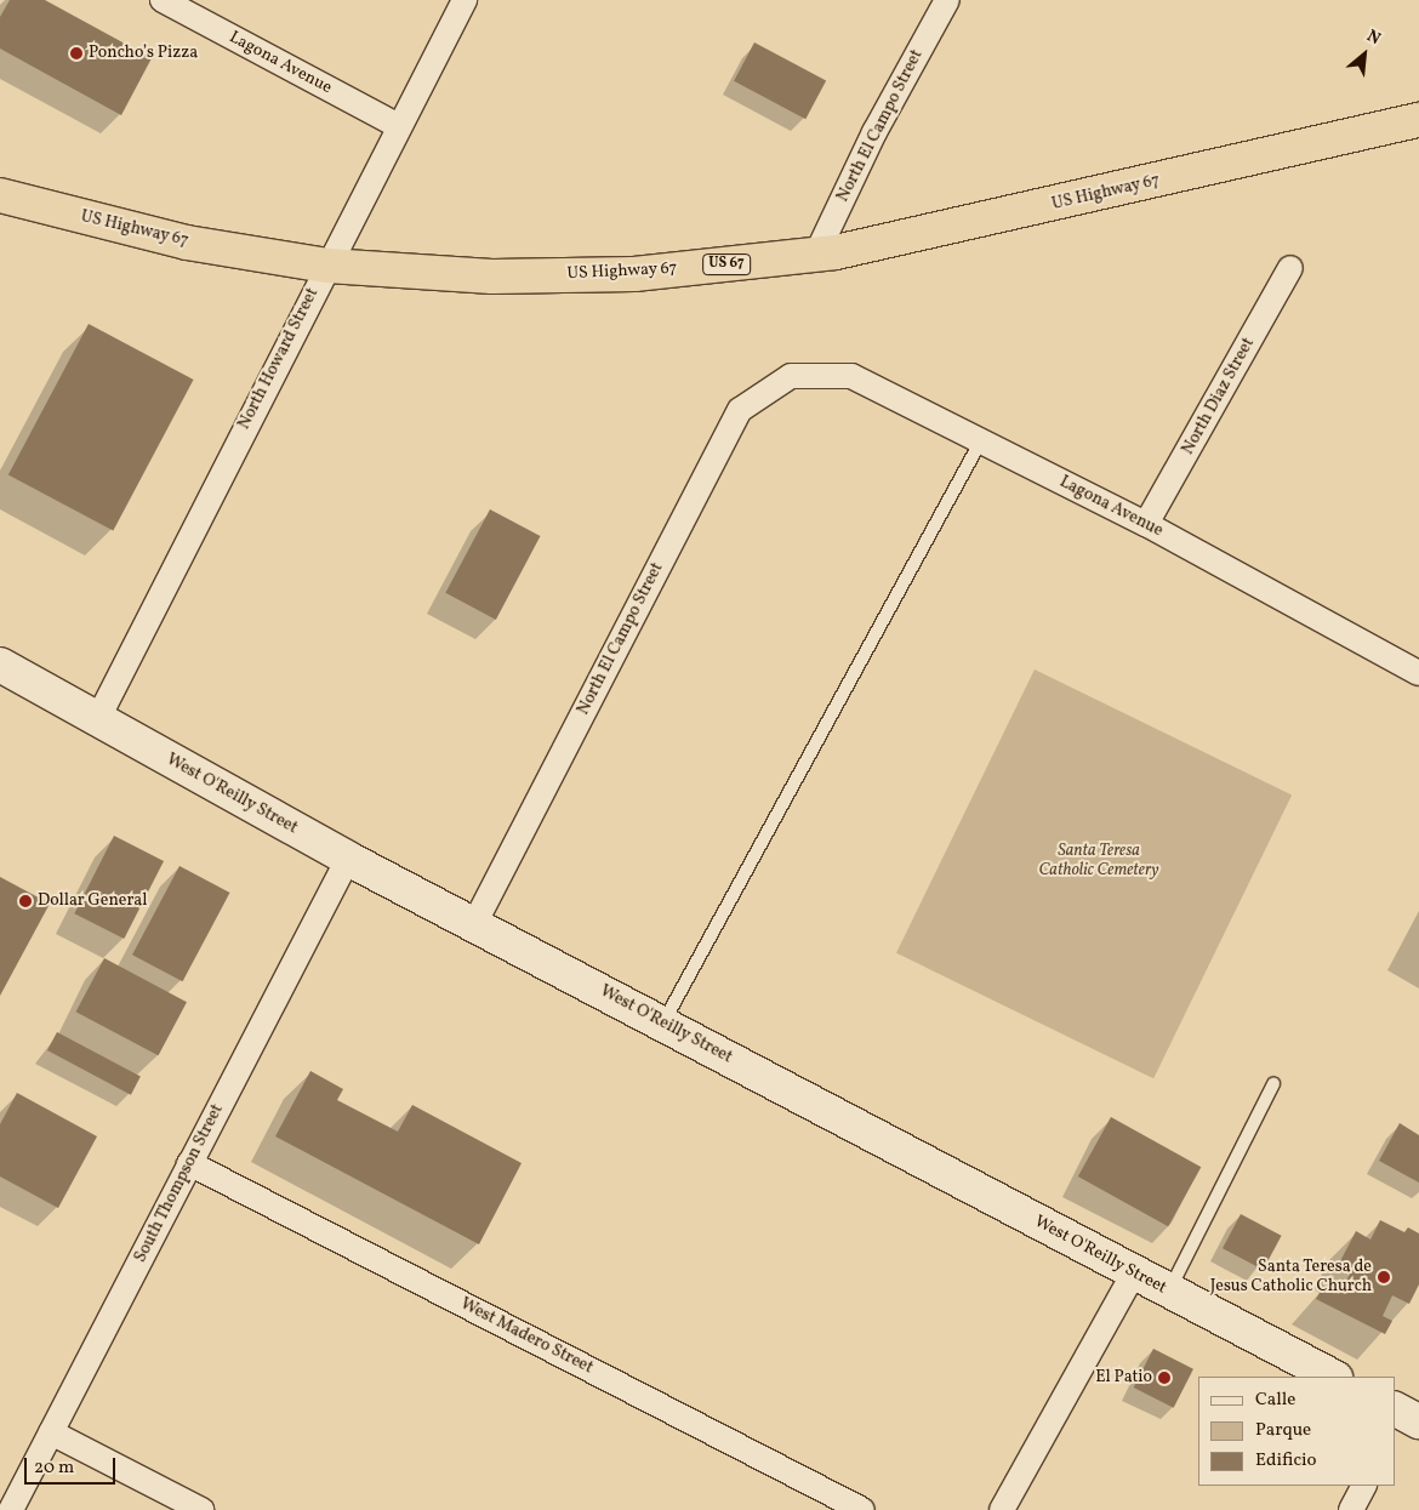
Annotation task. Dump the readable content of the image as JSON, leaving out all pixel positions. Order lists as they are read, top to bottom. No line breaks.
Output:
{"streets":{"highway":["US Highway 67","US 67"],"main road":["West O'Reilly Street"],"street":["Lagona Avenue","North El Campo Street","North Howard Street","North Diaz Street","South Thompson Street","West Madero Street"]},"crossings":[["Lagona Avenue","North El Campo Street"],["Lagona Avenue","North Howard Street"],["Lagona Avenue","North Diaz Street"],["North El Campo Street","US Highway 67"],["North El Campo Street","West O'Reilly Street"],["US Highway 67","North Howard Street"],["North Howard Street","West O'Reilly Street"],["West O'Reilly Street","South Thompson Street"],["South Thompson Street","West Madero Street"]],"parks":["Santa Teresa Catholic Cemetery"],"places":["Poncho’s Pizza","Dollar General","Santa Teresa de Jesus Catholic Church","El Patio"],"legend":["Calle","Parque","Edificio"],"scale_bar":"20 m","north":"top right"}
